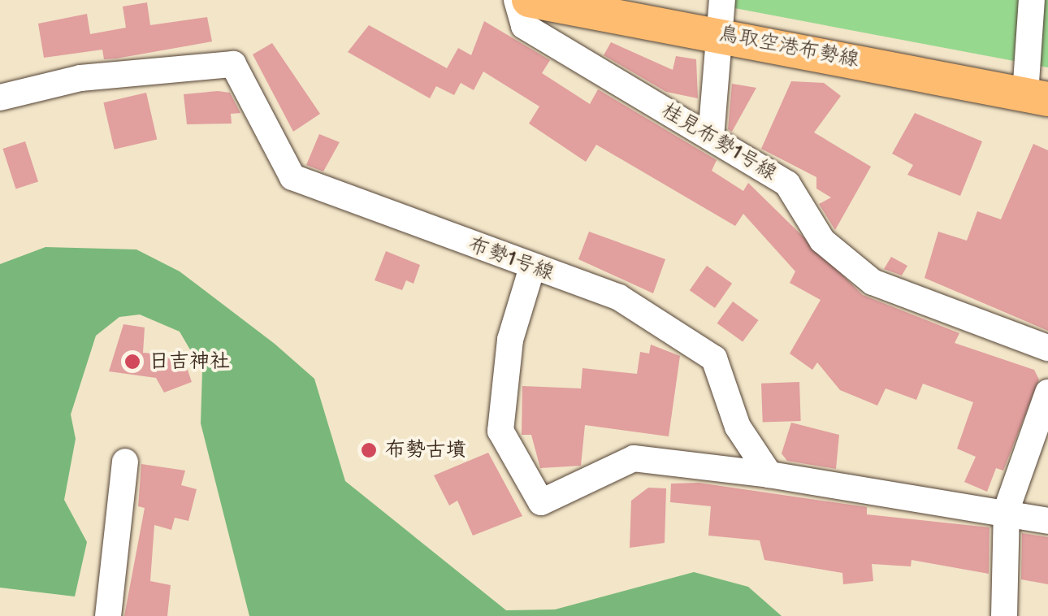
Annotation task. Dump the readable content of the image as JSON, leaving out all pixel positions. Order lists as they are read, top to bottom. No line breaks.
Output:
{"streets":{"main road":["鳥取空港布勢線"],"street":["桂見布勢1号線","布勢1号線"]},"places":["日吉神社","布勢古墳"]}
